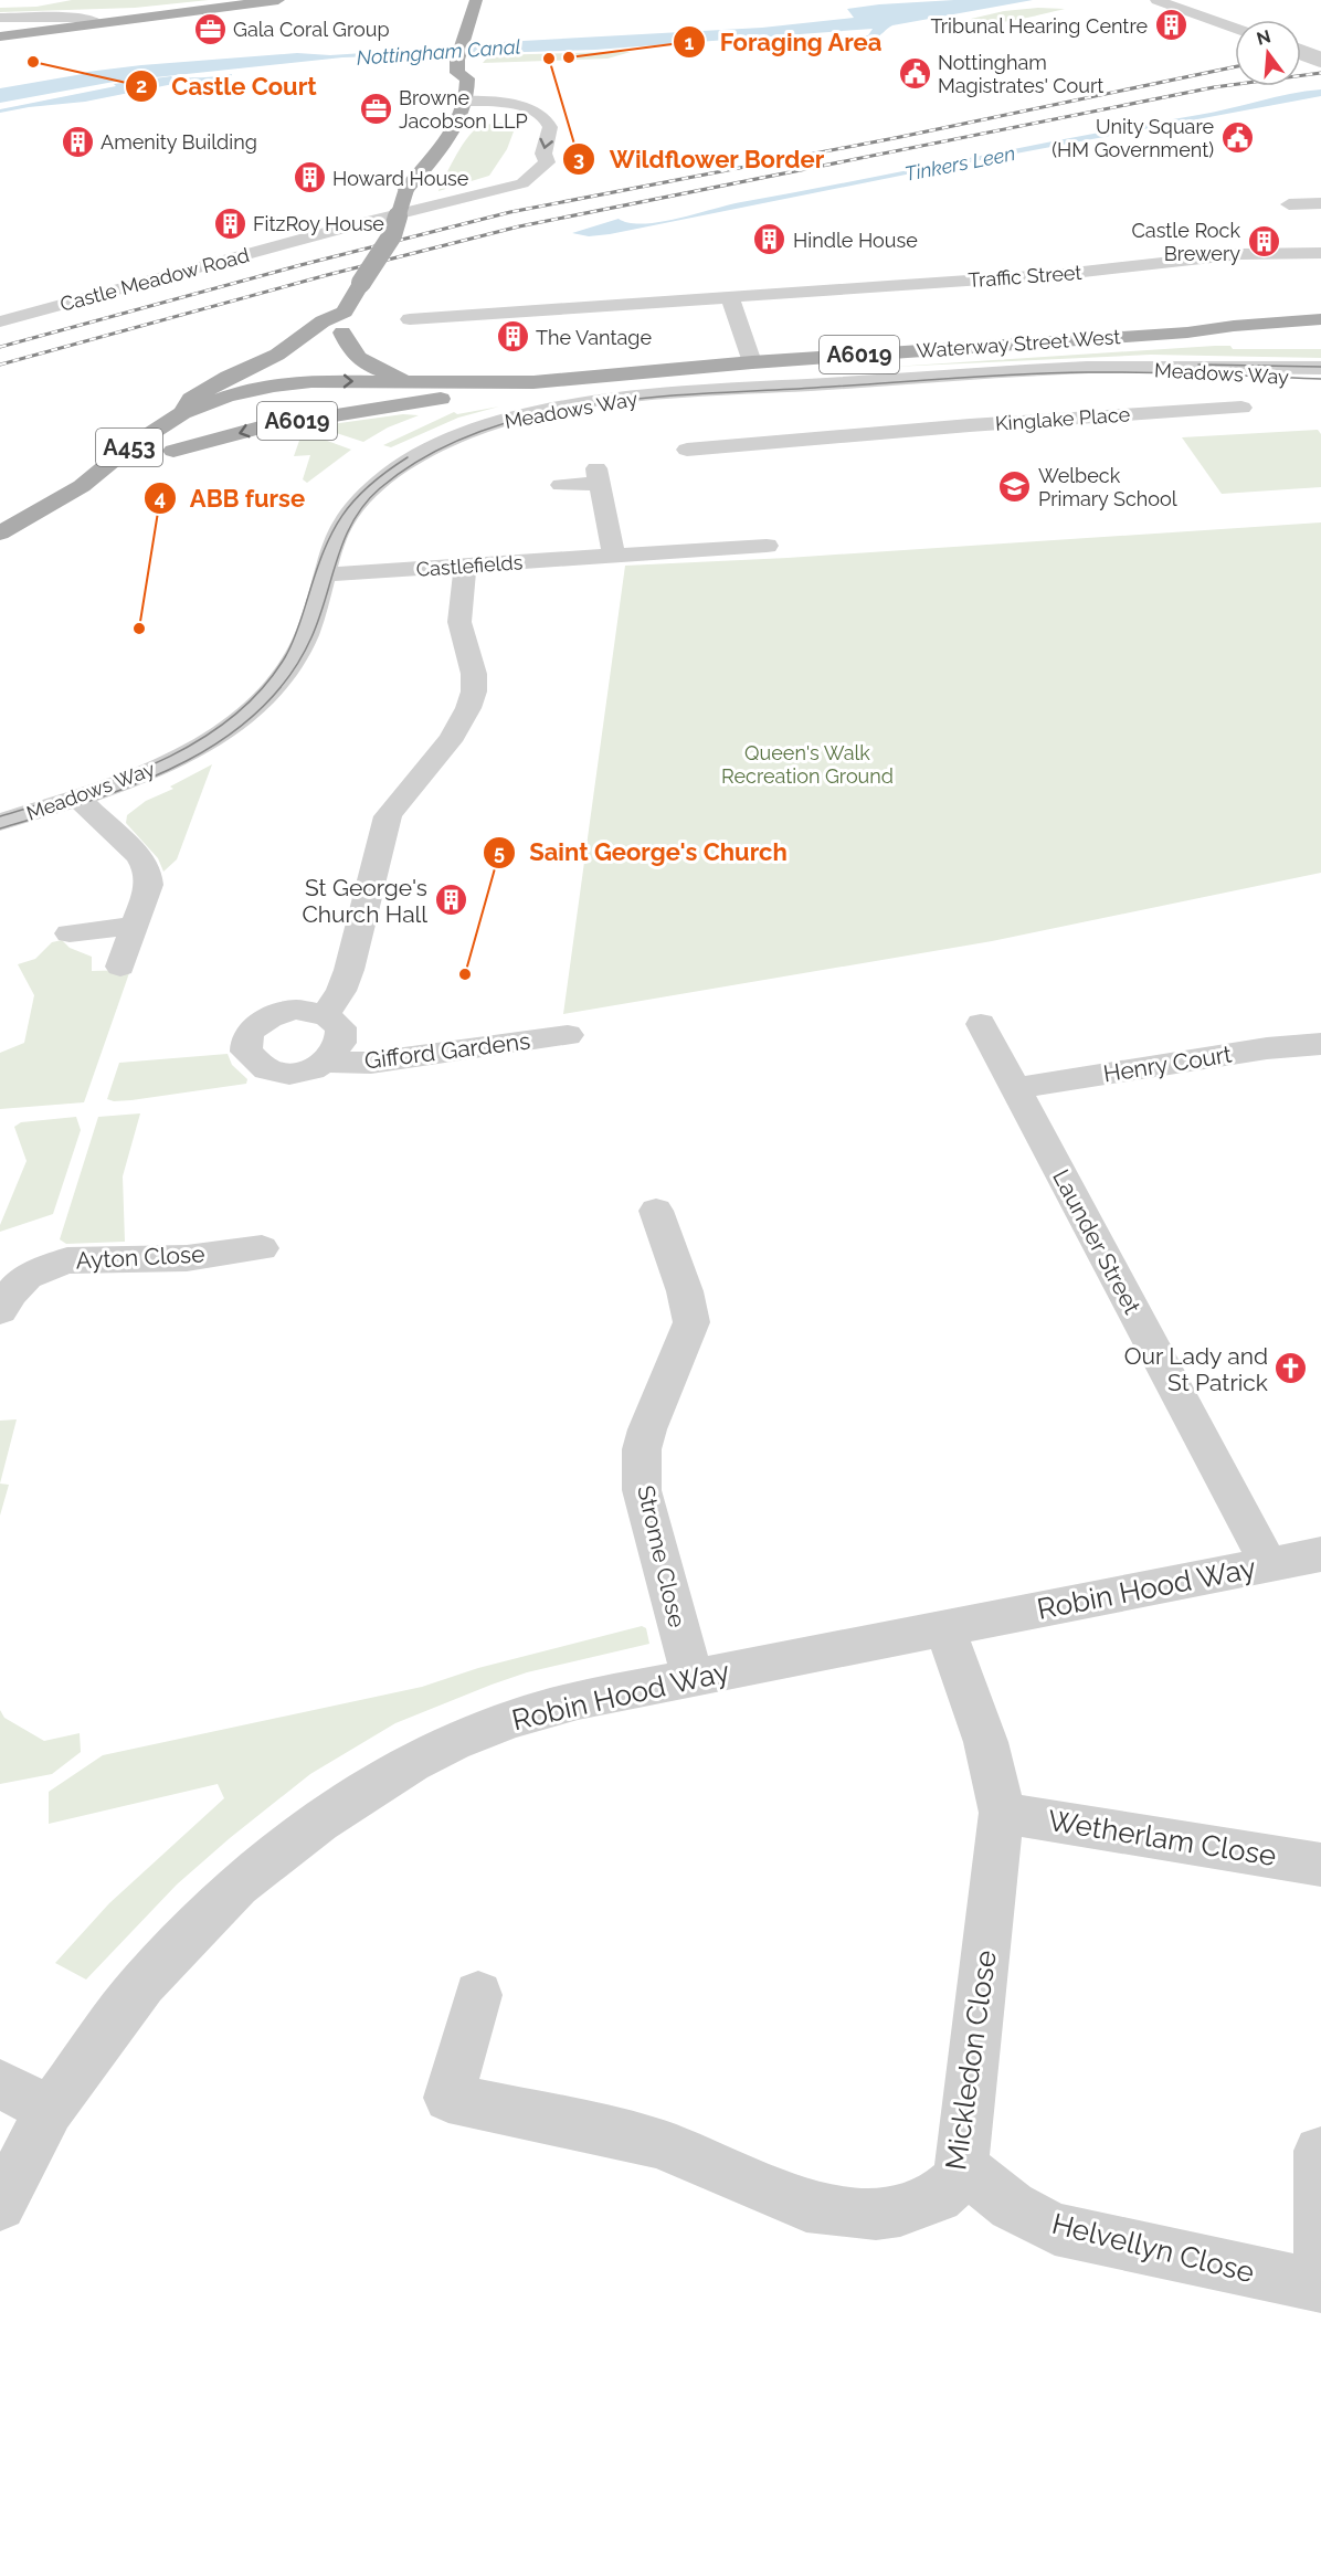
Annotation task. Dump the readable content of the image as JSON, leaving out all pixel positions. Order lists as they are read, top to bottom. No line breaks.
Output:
{"streets":{"main road":["Waterway Street West","A6019","A453"],"street":["Traffic Street","Castle Meadow Road","Meadows Way","Kinglake Place","Castlefields","Gifford Gardens","Henry Court","Launder Street","Ayton Close","Strome Close","Robin Hood Way","Wetherlam Close","Mickledon Close","Helvellyn Close"]},"crossings":[["Waterway Street West","A6019"],["Waterway Street West","A453"],["A6019","A453"],["Meadows Way","Castlefields"],["Henry Court","Launder Street"],["Launder Street","Robin Hood Way"],["Strome Close","Robin Hood Way"],["Robin Hood Way","Mickledon Close"],["Wetherlam Close","Mickledon Close"],["Mickledon Close","Helvellyn Close"]],"water":["Nottingham Canal","Tinkers Leen"],"parks":["Queen's Walk Recreation Ground"],"places":{"building":["Tribunal Hearing Centre","Amenity Building","Howard House","FitzRoy House","Hindle House","Castle Rock Brewery","The Vantage","St George's Church Hall"],"office":["Gala Coral Group","Browne Jacobson LLP"],"other":["Foraging Area","Wildflower Border","Castle Court","ABB furse","Saint George's Church"],"public building":["Nottingham Magistrates' Court","Unity Square (HM Government)"],"school or university":["Welbeck Primary School"],"church":["Our Lady and St Patrick"]},"north":"top"}
